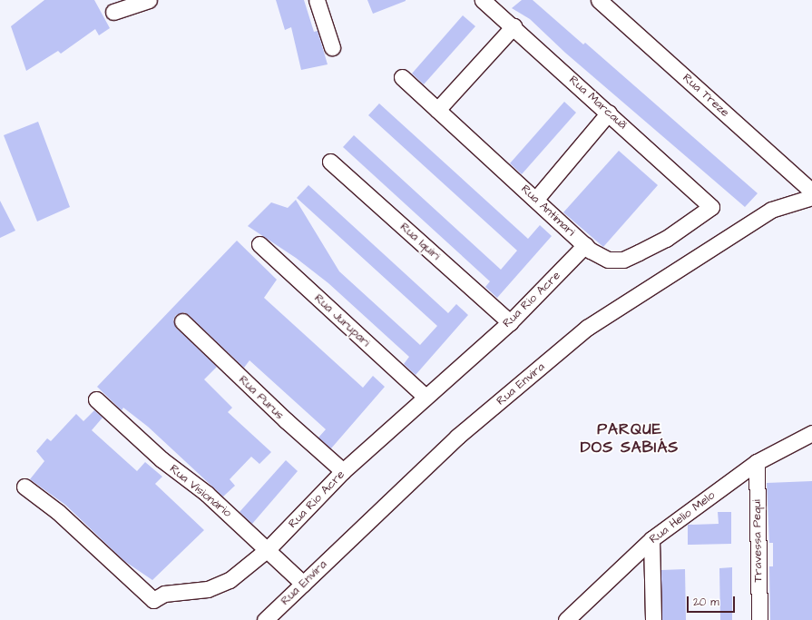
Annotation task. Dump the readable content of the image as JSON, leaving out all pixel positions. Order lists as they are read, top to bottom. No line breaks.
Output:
{"streets":{"street":["Rua Treze","Rua Marcauã","Rua Antimari","Rua Iquiri","Rua Rio Acre","Rua Jurupari","Rua Envira","Rua Purus","Rua Visionário","Rua Helio Melo","Travessa Pequi"]},"crossings":[["Rua Marcauã","Rua Antimari"],["Rua Antimari","Rua Rio Acre"],["Rua Iquiri","Rua Rio Acre"],["Rua Rio Acre","Rua Jurupari"],["Rua Rio Acre","Rua Purus"],["Rua Rio Acre","Rua Visionário"],["Rua Envira","Rua Visionário"],["Rua Helio Melo","Travessa Pequi"]],"districts":["PARQUE DOS SABIÁS"],"scale_bar":"20 m"}
